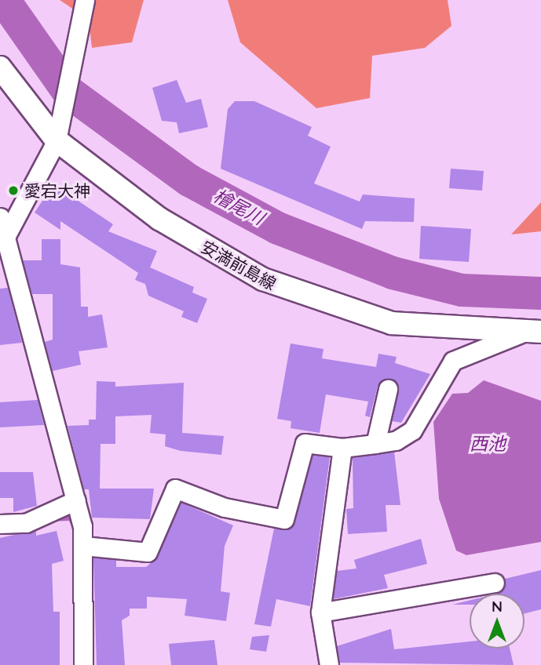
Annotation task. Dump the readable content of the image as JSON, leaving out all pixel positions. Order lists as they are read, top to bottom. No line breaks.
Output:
{"streets":{"main road":["安満前島線"]},"water":["檜尾川","西池"],"places":["愛宕大神"],"north":"top"}
